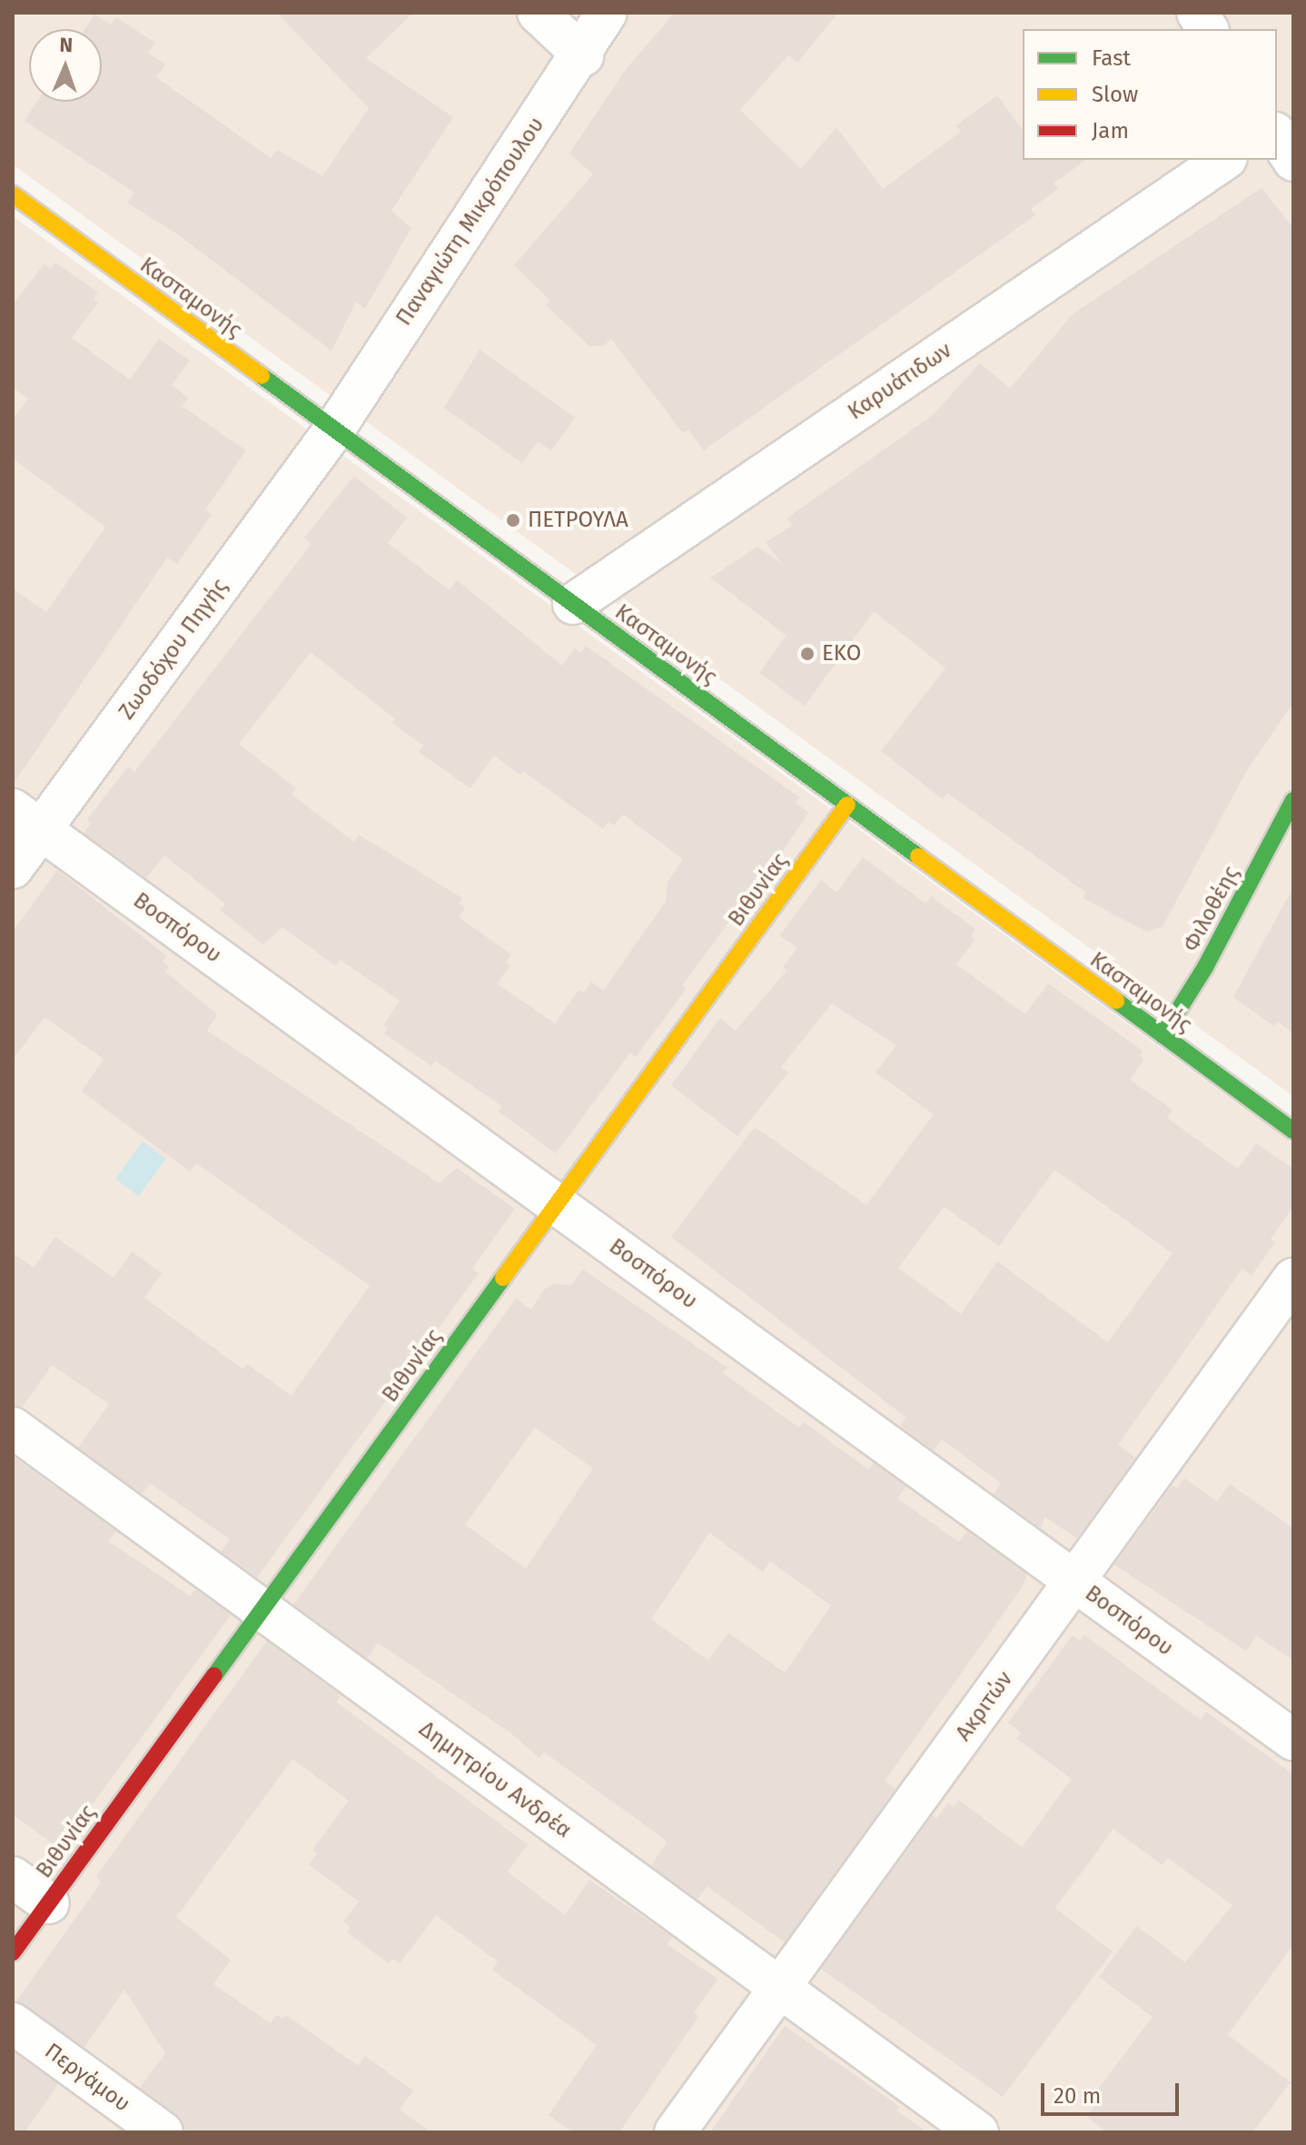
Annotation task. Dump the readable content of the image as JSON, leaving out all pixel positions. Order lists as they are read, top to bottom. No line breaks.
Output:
{"streets":{"street":["Παναγιώτη Μικρόπουλου","Κασταμονής","Καρυάτιδων","Ζωοδόχου Πηγής","Βιθυνίας","Φιλοθέης","Βοσπόρου","Ακριτών","Δημητρίου Ανδρέα","Περγάμου"]},"crossings":[["Παναγιώτη Μικρόπουλου","Κασταμονής"],["Παναγιώτη Μικρόπουλου","Ζωοδόχου Πηγής"],["Κασταμονής","Καρυάτιδων"],["Κασταμονής","Ζωοδόχου Πηγής"],["Κασταμονής","Βιθυνίας"],["Κασταμονής","Φιλοθέης"],["Ζωοδόχου Πηγής","Βοσπόρου"],["Βιθυνίας","Βοσπόρου"],["Βιθυνίας","Δημητρίου Ανδρέα"],["Βοσπόρου","Ακριτών"],["Ακριτών","Δημητρίου Ανδρέα"]],"places":["ΠΕΤΡΟΥΛΑ","EKO"],"legend":["Fast","Slow","Jam"],"scale_bar":"20 m","north":"top"}
